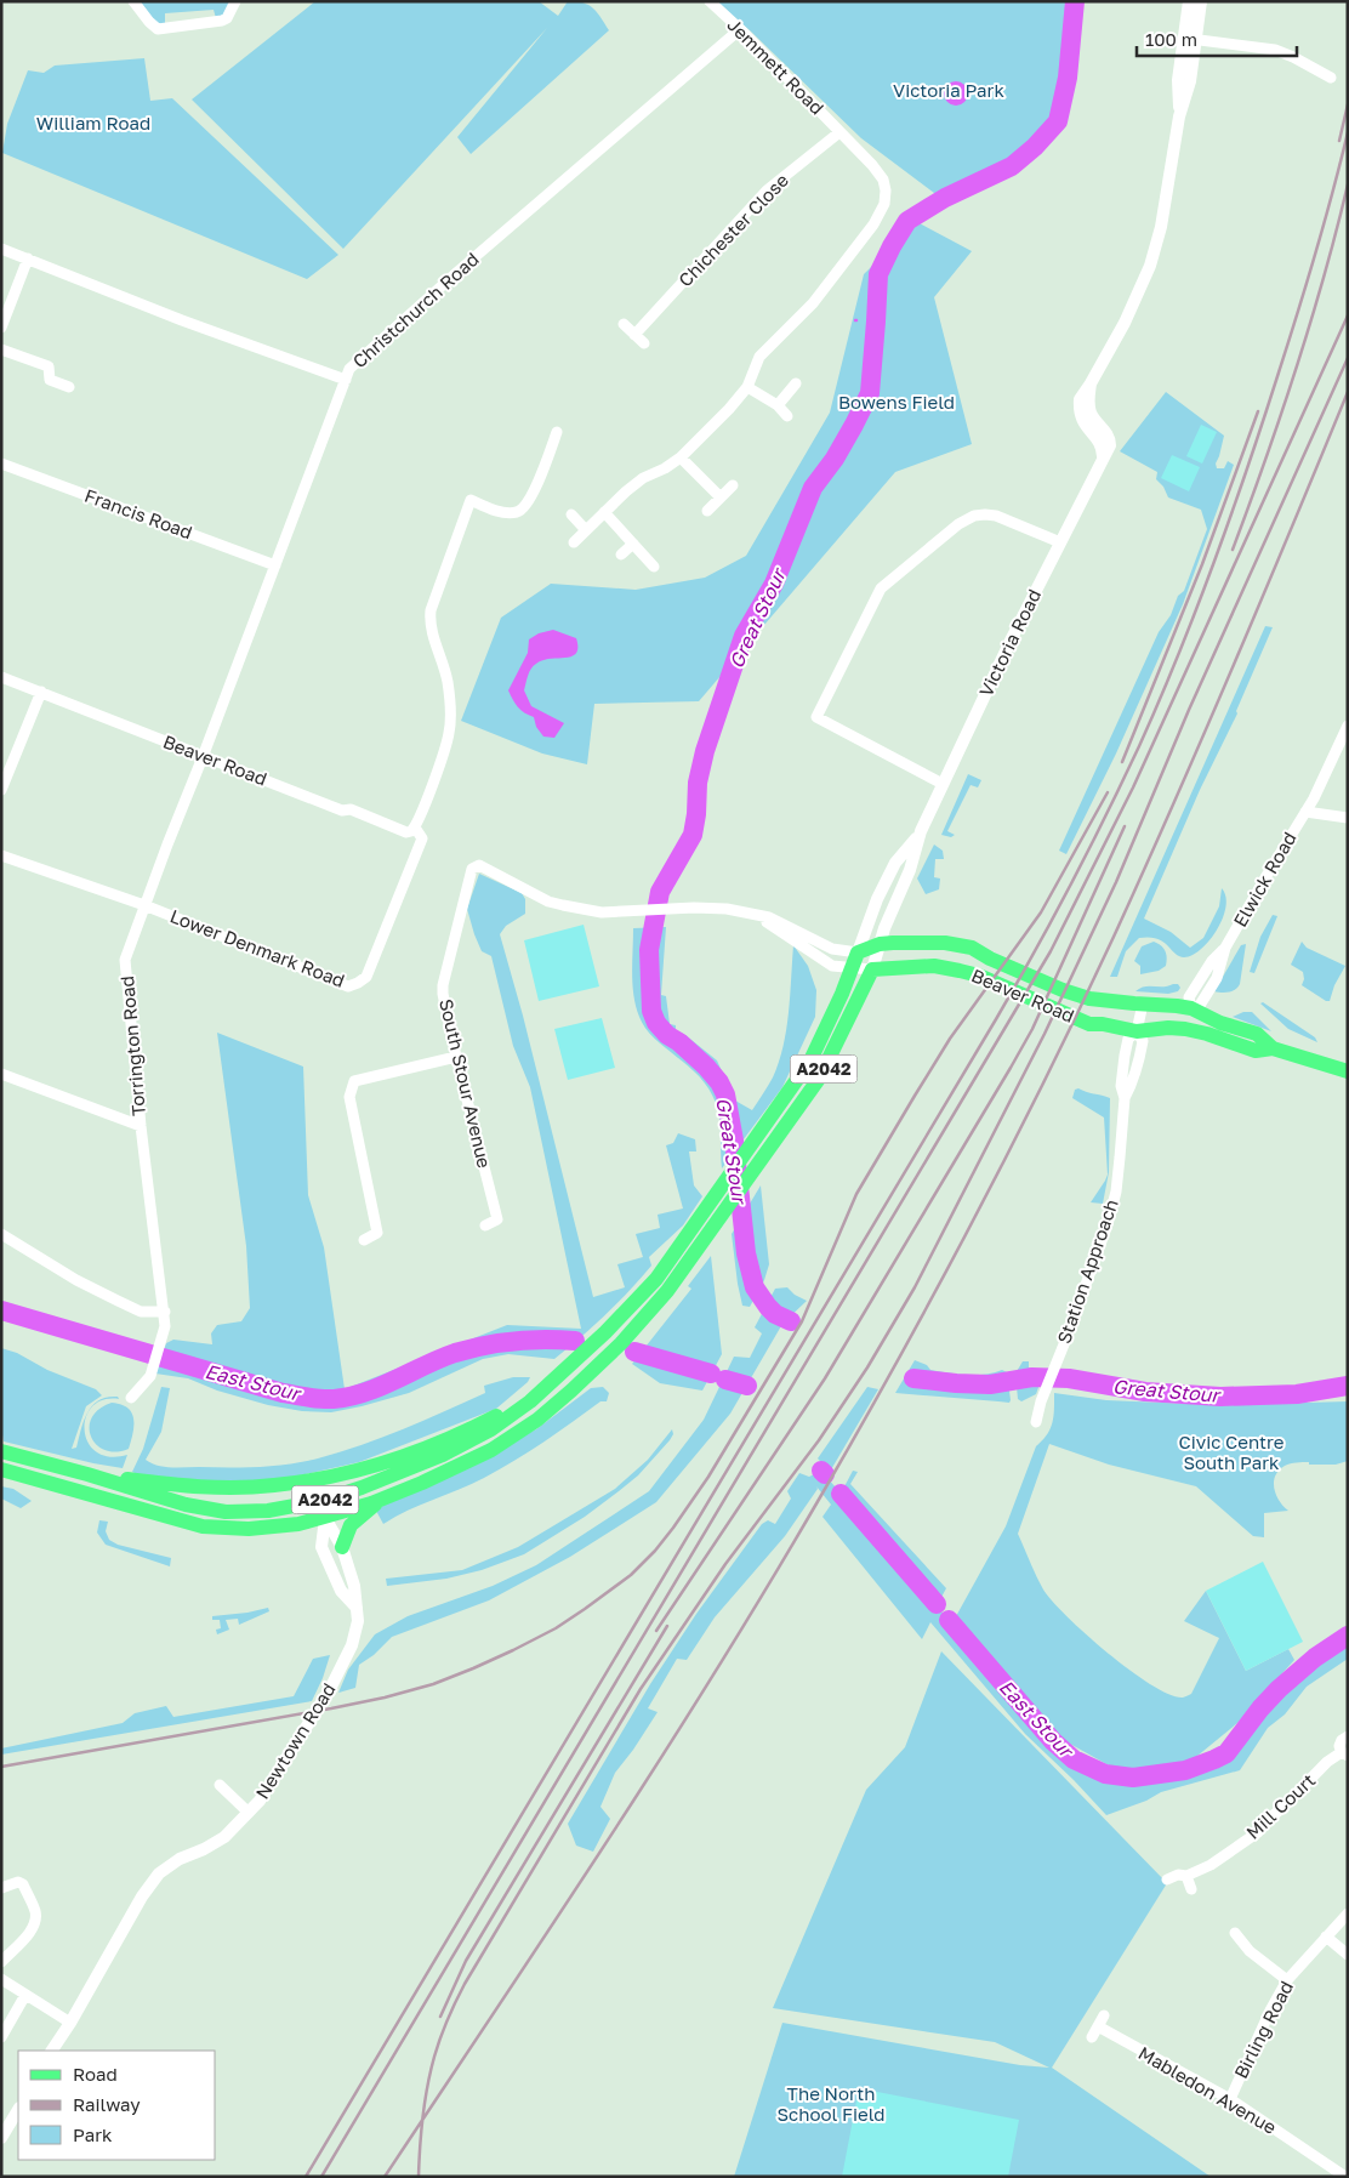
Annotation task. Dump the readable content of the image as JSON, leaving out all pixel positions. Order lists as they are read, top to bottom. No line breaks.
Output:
{"streets":{"main road":["Beaver Road","A2042"],"street":["Jemmett Road","Chichester Close","Christchurch Road","Francis Road","Victoria Road","Elwick Road","Lower Denmark Road","Torrington Road","South Stour Avenue","Station Approach","Newtown Road","Mill Court","Birling Road","Mabledon Avenue"]},"crossings":[["Jemmett Road","Chichester Close"],["Jemmett Road","Christchurch Road"],["Christchurch Road","Francis Road"],["Christchurch Road","Beaver Road"],["Christchurch Road","Torrington Road"],["Victoria Road","Beaver Road"],["Victoria Road","A2042"],["Beaver Road","Elwick Road"],["Beaver Road","Lower Denmark Road"],["Beaver Road","Torrington Road"],["Beaver Road","A2042"],["Beaver Road","South Stour Avenue"],["Beaver Road","Station Approach"],["Lower Denmark Road","Torrington Road"],["A2042","Newtown Road"],["Birling Road","Mabledon Avenue"]],"water":["Great Stour","East Stour"],"parks":["Victoria Park","William Road","Bowens Field","Civic Centre South Park","The North School Field"],"legend":["Road","Railway","Park"],"scale_bar":"100 m"}
